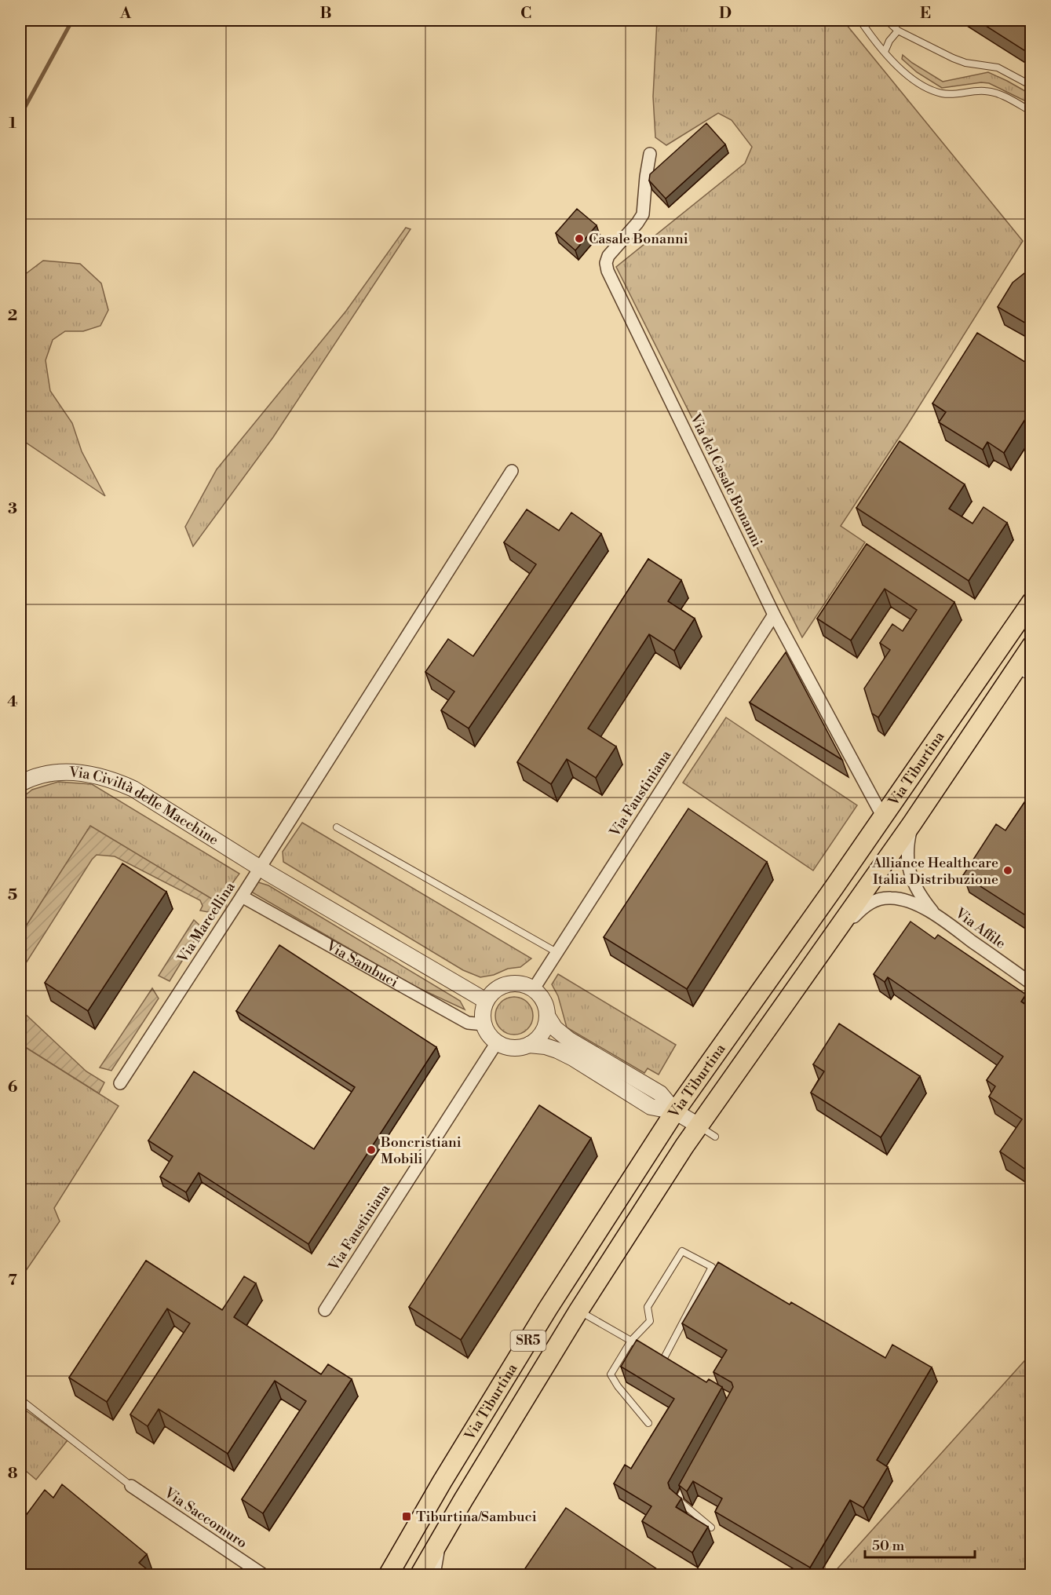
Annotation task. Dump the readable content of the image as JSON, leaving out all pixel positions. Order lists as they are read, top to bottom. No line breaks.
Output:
{"streets":{"main road":["Via Tiburtina","SR5"],"street":["Via del Casale Bonanni","Via Faustiniana","Via Civiltà delle Macchine","Via Marcellina","Via Affile","Via Sambuci","Via Saccomuro"]},"crossings":[["Via del Casale Bonanni","Via Tiburtina"],["Via del Casale Bonanni","Via Faustiniana"],["Via Tiburtina","Via Affile"],["Via Faustiniana","Via Sambuci"],["Via Civiltà delle Macchine","Via Marcellina"],["Via Marcellina","Via Sambuci"]],"places":{"other":["Casale Bonanni","Alliance Healthcare Italia Distribuzione","Boncristiani Mobili"],"transit":["Tiburtina/Sambuci"]},"scale_bar":"50 m","grid":{"columns":["A","B","C","D","E"],"rows":["1","2","3","4","5","6","7","8"]}}
